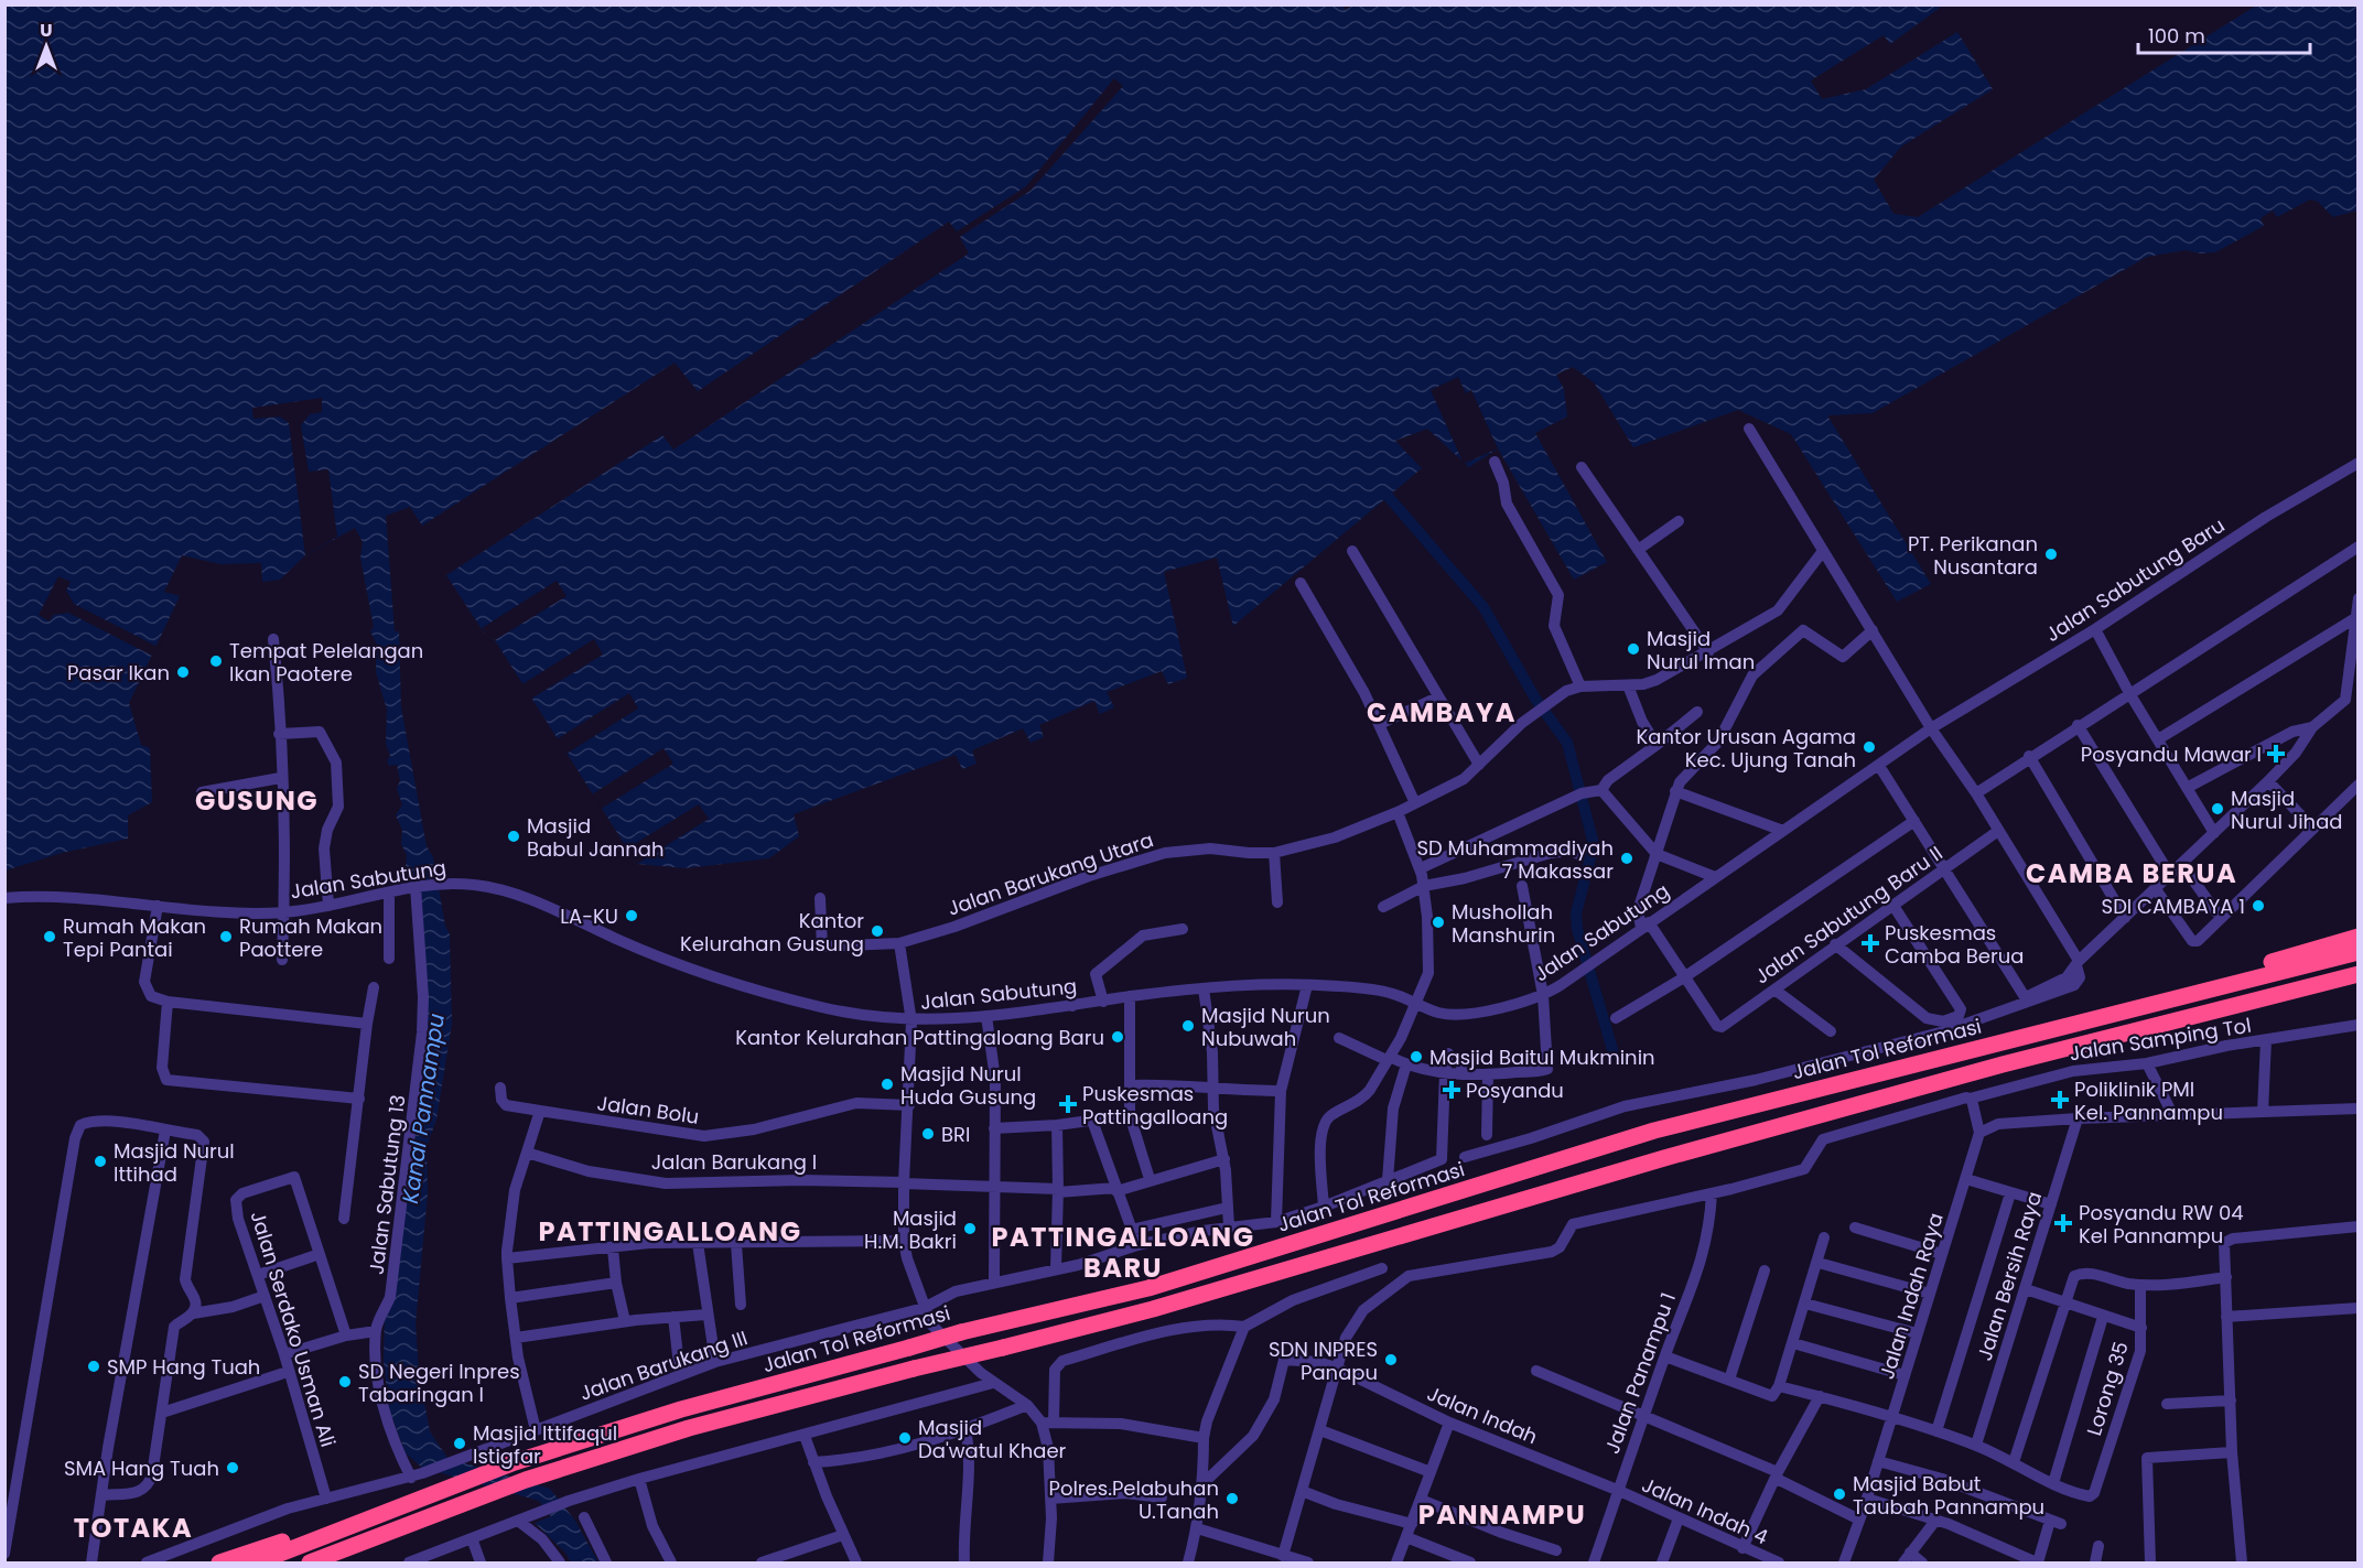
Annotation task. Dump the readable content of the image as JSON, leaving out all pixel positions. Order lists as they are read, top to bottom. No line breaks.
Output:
{"streets":{"highway":["Jalan Tol Reformasi"],"street":["Jalan Sabutung Baru","Jalan Barukang Utara","Jalan Sabutung","Jalan Sabutung Baru II","Jalan Samping Tol","Jalan Bolu","Jalan Barukang I","Jalan Sabutung 13","Jalan Bersih Raya","Jalan Indah Raya","Jalan Serdako Usman Ali","Jalan Barukang III","Jalan Panampu 1","Lorong 35","Jalan Indah","Jalan Indah 4"]},"crossings":[["Jalan Sabutung Baru","Jalan Sabutung"],["Jalan Sabutung","Jalan Sabutung 13"],["Jalan Samping Tol","Jalan Panampu 1"],["Jalan Samping Tol","Jalan Indah"],["Jalan Sabutung 13","Jalan Barukang III"],["Jalan Panampu 1","Jalan Indah"],["Jalan Panampu 1","Jalan Indah 4"],["Jalan Indah","Jalan Indah 4"]],"districts":["CAMBAYA","GUSUNG","CAMBA BERUA","PATTINGALLOANG","PATTINGALLOANG BARU","PANNAMPU","TOTAKA"],"water":["Kanal Pannampu"],"places":{"other":["PT. Perikanan Nusantara","Masjid Nurul Iman","Tempat Pelelangan Ikan Paotere","Pasar Ikan","Kantor Urusan Agama Kec. Ujung Tanah","Masjid Nurul Jihad","Masjid Babul Jannah","SD Muhammadiyah 7 Makassar","SDI CAMBAYA 1","LA-KU","Mushollah Manshurin","Kantor Kelurahan Gusung","Rumah Makan Tepi Pantai","Rumah Makan Paottere","Masjid Nurun Nubuwah","Kantor Kelurahan Pattingaloang Baru","Masjid Baitul Mukminin","Masjid Nurul Huda Gusung","BRI","Masjid Nurul Ittihad","Masjid H.M. Bakri","SDN INPRES Panapu","SMP Hang Tuah","SD Negeri Inpres Tabaringan I","Masjid Da'watul Khaer","Masjid Ittifaqul Istigfar","SMA Hang Tuah","Masjid Babut Taubah Pannampu","Polres.Pelabuhan U.Tanah"],"health":["Posyandu Mawar I","Puskesmas Camba Berua","Posyandu","Poliklinik PMI Kel. Pannampu","Puskesmas Pattingalloang","Posyandu RW 04 Kel Pannampu"]},"scale_bar":"100 m","north":"top"}
